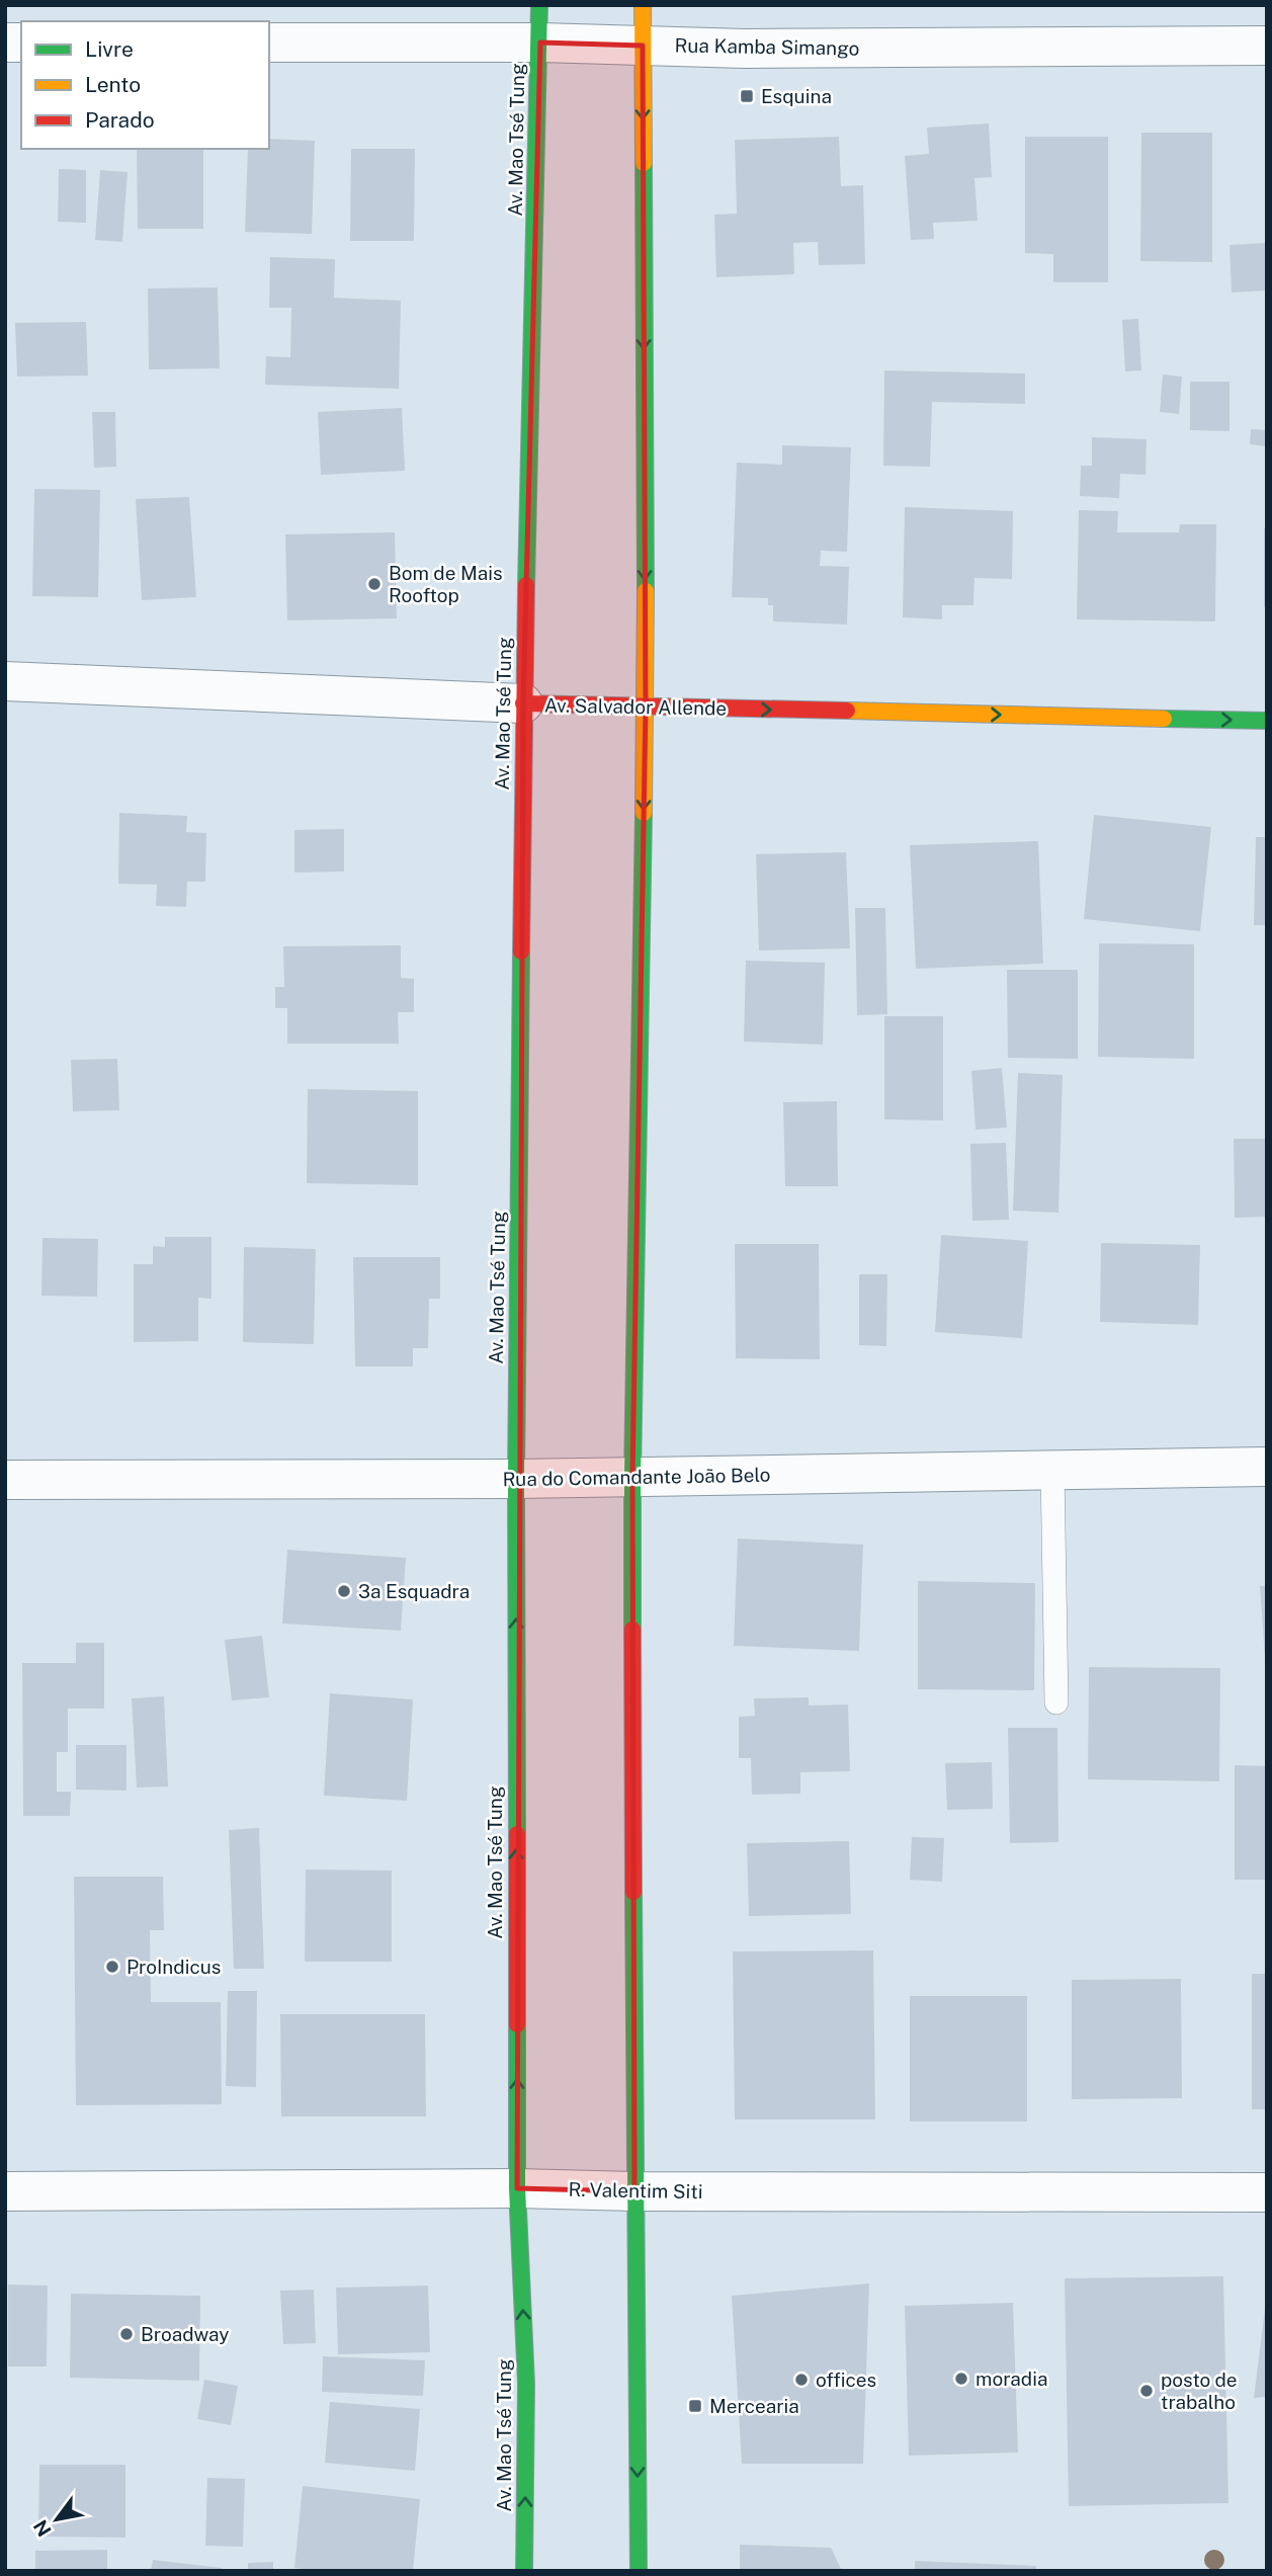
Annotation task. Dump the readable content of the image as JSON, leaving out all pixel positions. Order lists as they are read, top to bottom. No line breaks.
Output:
{"streets":{"main road":["Av. Mao Tsé Tung","Av. Salvador Allende"],"street":["Rua Kamba Simango","Rua do Comandante João Belo","R. Valentim Siti"]},"crossings":[["Rua Kamba Simango","Av. Mao Tsé Tung"],["Av. Mao Tsé Tung","Av. Salvador Allende"],["Av. Mao Tsé Tung","Rua do Comandante João Belo"],["Av. Mao Tsé Tung","R. Valentim Siti"]],"one_way":["Av. Salvador Allende"],"places":{"transit":["Esquina","Mercearia"],"other":["Bom de Mais Rooftop","3a Esquadra","ProIndicus","Broadway","moradia","offices","posto de trabalho"]},"legend":["Livre","Lento","Parado"],"north":"bottom left"}
